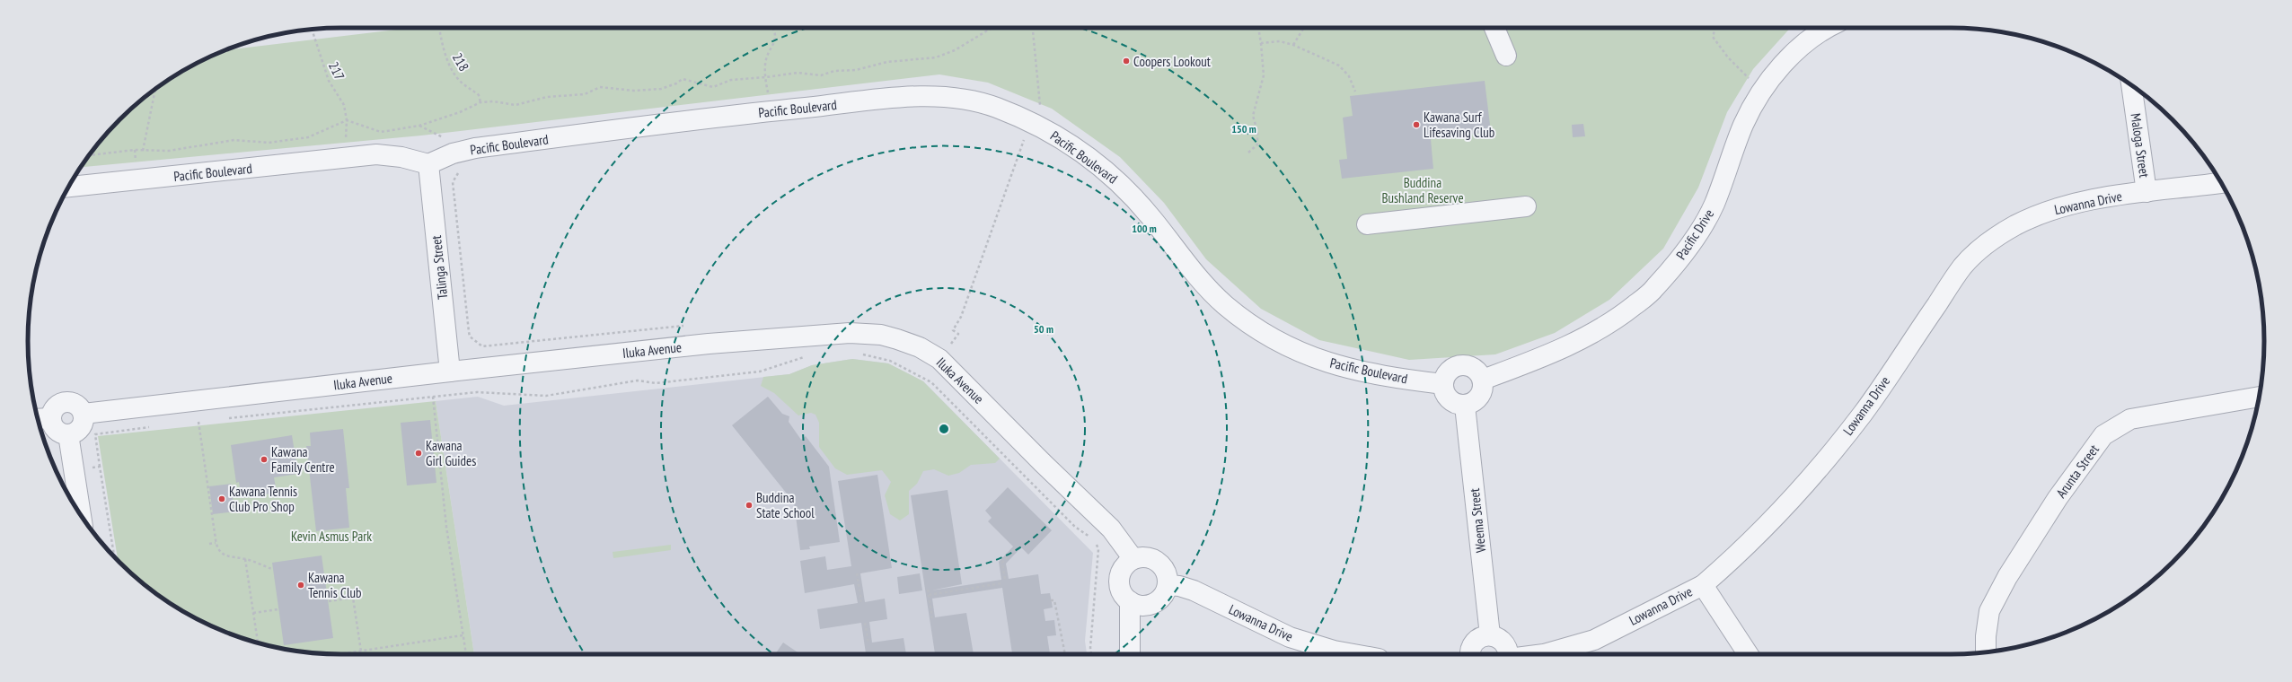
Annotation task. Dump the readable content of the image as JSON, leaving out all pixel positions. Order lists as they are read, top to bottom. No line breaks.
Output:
{"streets":{"street":["Pacific Boulevard","Maloga Street","Lowanna Drive","Pacific Drive","Talinga Street","Iluka Avenue","Arunta Street","Weema Street"],"path":["218","217"]},"crossings":[["Pacific Boulevard","Pacific Drive"],["Pacific Boulevard","Talinga Street"],["Pacific Boulevard","Weema Street"],["Maloga Street","Lowanna Drive"],["Lowanna Drive","Iluka Avenue"],["Pacific Drive","Weema Street"],["Talinga Street","Iluka Avenue"]],"parks":["Buddina Bushland Reserve","Kevin Asmus Park"],"places":["Coopers Lookout","Kawana Surf Lifesaving Club","Kawana Girl Guides","Kawana Family Centre","Kawana Tennis Club Pro Shop","Buddina State School","Kawana Tennis Club"],"rings":["150 m","100 m","50 m"]}
